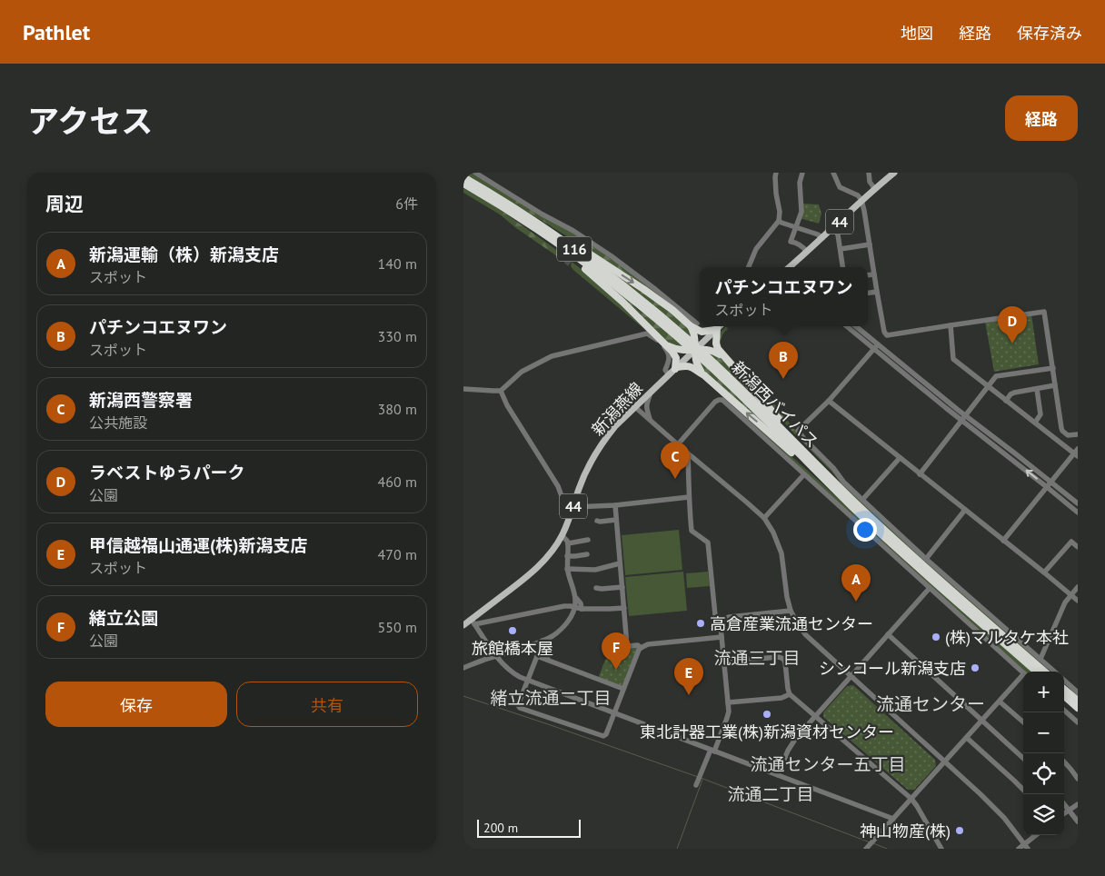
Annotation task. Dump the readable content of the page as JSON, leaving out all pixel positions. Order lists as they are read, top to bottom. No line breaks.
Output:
{"streets":{"highway":["116","新潟西バイパス"],"main road":["44","新潟燕線"]},"districts":["流通三丁目","緒立流通二丁目","流通センター","流通センター五丁目","流通二丁目"],"places":["高倉産業流通センター","旅館橋本屋","(株)マルタケ本社","シンコール新潟支店","東北計器工業(株)新潟資材センター","神山物産(株)"],"scale_bar":"200 m","page":{"header":"Pathlet","nav":["地図","経路","保存済み"],"title":"アクセス","buttons":["経路",["保存","共有"]],"heading":["周辺","6件"],"list":[{"mark":"A","name":"新潟運輸（株）新潟支店","note":"スポット","value":"140 m"},{"mark":"B","name":"パチンコエヌワン","note":"スポット","value":"330 m"},{"mark":"C","name":"新潟西警察署","note":"公共施設","value":"380 m"},{"mark":"D","name":"ラベストゆうパーク","note":"公園","value":"460 m"},{"mark":"E","name":"甲信越福山通運(株)新潟支店","note":"スポット","value":"470 m"},{"mark":"F","name":"緒立公園","note":"公園","value":"550 m"}],"popup":["パチンコエヌワン","スポット"],"pins":["D","B","C","A","F","E"],"map_buttons":["+","−"],"scale":"200 m"}}
